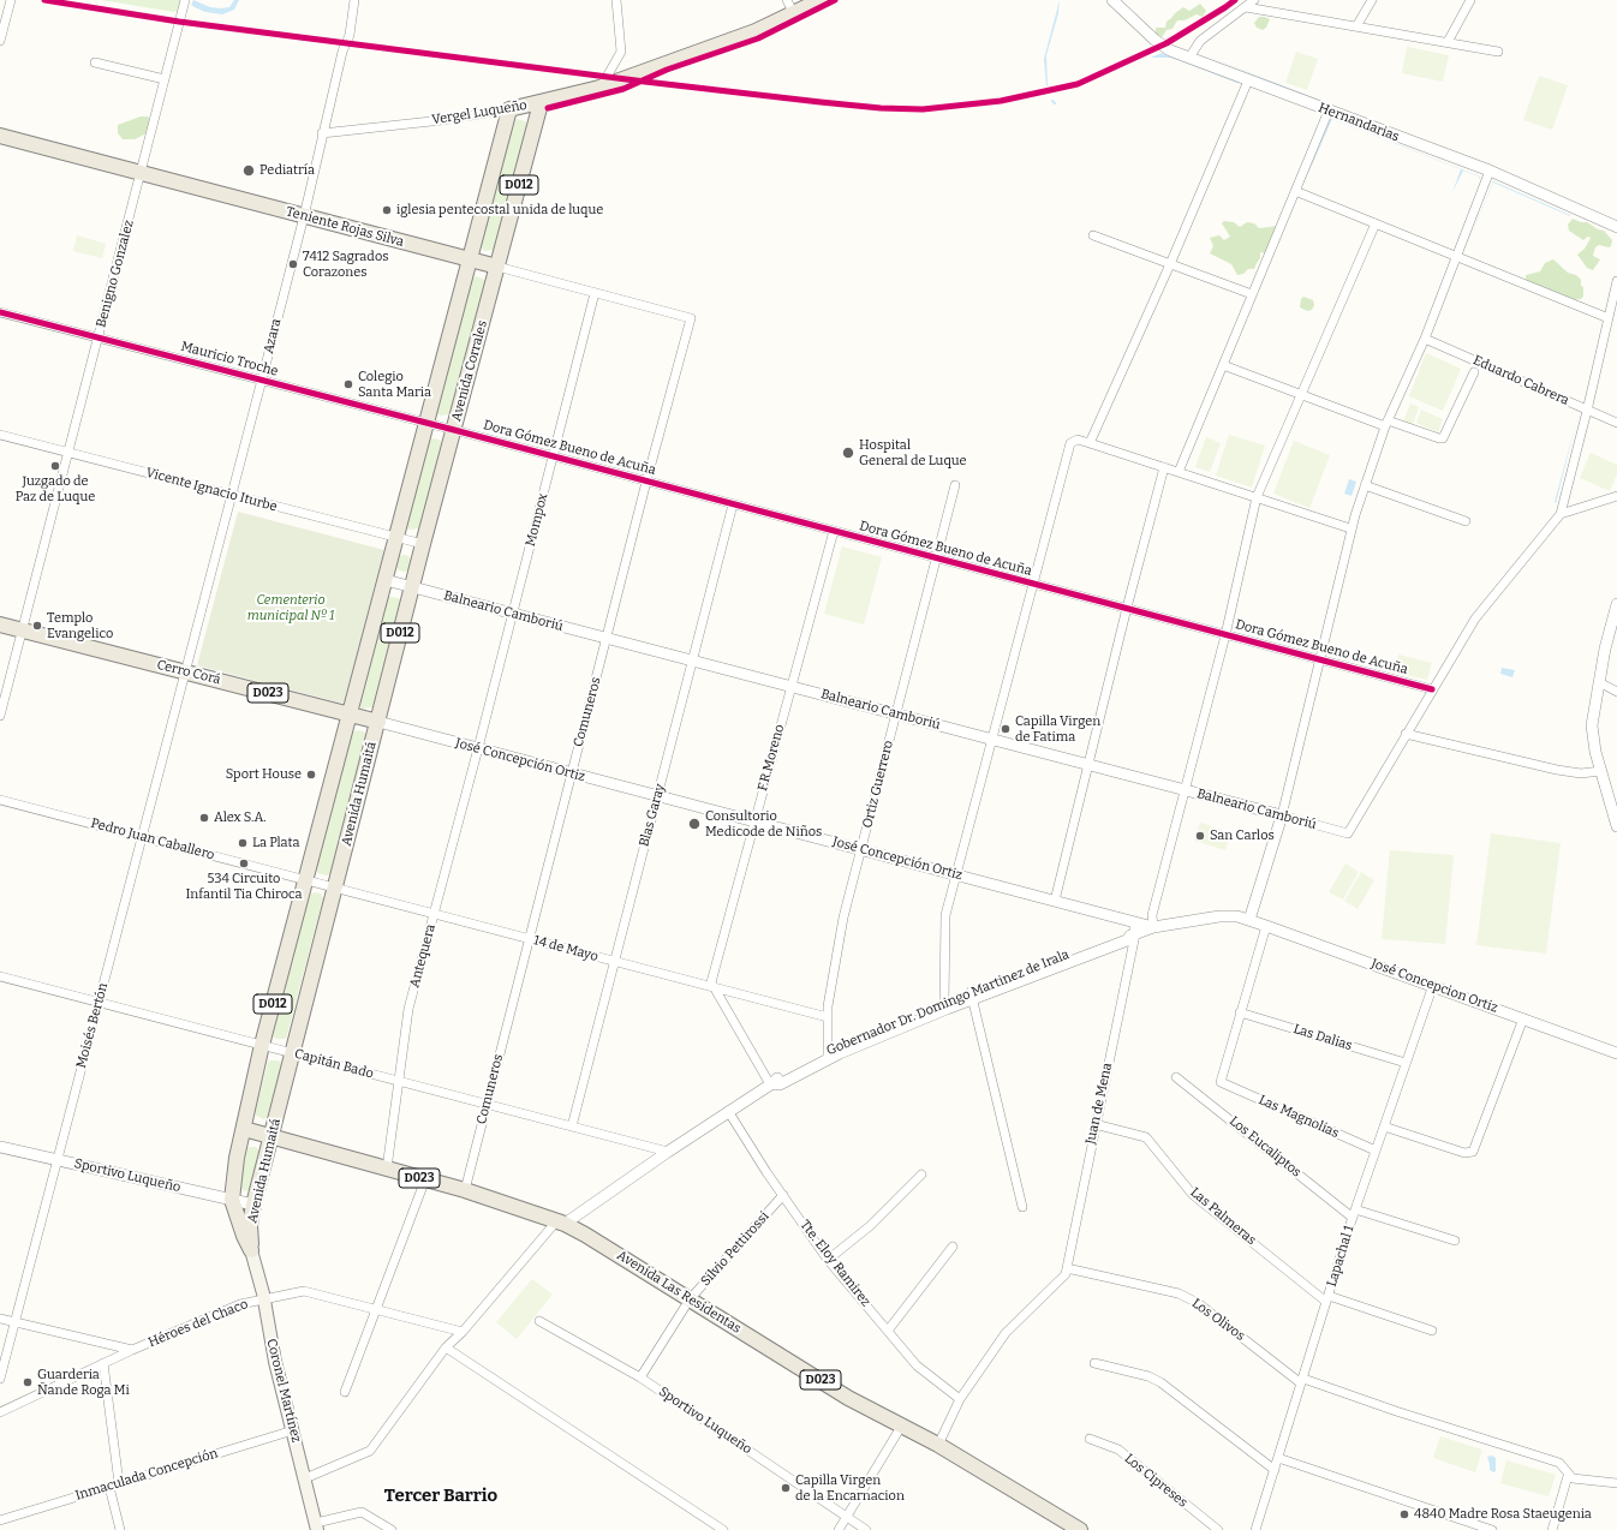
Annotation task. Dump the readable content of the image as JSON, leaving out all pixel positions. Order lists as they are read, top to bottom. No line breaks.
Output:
{"streets":{"main road":["Vergel Luqueño","D012","Teniente Rojas Silva","Avenida Corrales","Cerro Corá","D023","Avenida Humaitá","Avenida Las Residentas","Coronel Martínez"],"street":["Hernandarias","Benigno Gonzalez","Azara","Mauricio Troche","Eduardo Cabrera","Dora Gómez Bueno de Acuña","Vicente Ignacio Iturbe","Mompox","Balneario Camboriú","Comuneros","F.R.Moreno","José Concepción Ortiz","Ortiz Guerrero","Blas Garay","Pedro Juan Caballero","14 de Mayo","Antequera","José Concepcion Ortiz","Gobernador Dr. Domingo Martinez de Irala","Moisés Bertón","Las Dalias","Capitán Bado","Juan de Mena","Las Magnolias","Los Eucaliptos","Sportivo Luqueño","Las Palmeras","Silvio Pettirossi","Lapachal 1","Tte. Eloy Ramirez","Los Olivos","Héroes del Chaco","Inmaculada Concepción","Los Cipreses"]},"crossings":[["Vergel Luqueño","D012"],["Vergel Luqueño","Azara"],["Vergel Luqueño","Avenida Corrales"],["D012","Teniente Rojas Silva"],["D012","Mauricio Troche"],["D012","Vicente Ignacio Iturbe"],["D012","Balneario Camboriú"],["D012","Cerro Corá"],["D012","Avenida Humaitá"],["Teniente Rojas Silva","Benigno Gonzalez"],["Teniente Rojas Silva","Azara"],["Teniente Rojas Silva","Avenida Corrales"],["Teniente Rojas Silva","Mompox"],["Teniente Rojas Silva","Comuneros"],["Benigno Gonzalez","Mauricio Troche"],["Benigno Gonzalez","Vicente Ignacio Iturbe"],["Benigno Gonzalez","Cerro Corá"],["Azara","Mauricio Troche"],["Azara","Vicente Ignacio Iturbe"],["Azara","Cerro Corá"],["Azara","Moisés Bertón"],["Mauricio Troche","Avenida Corrales"],["Mauricio Troche","Dora Gómez Bueno de Acuña"],["Avenida Corrales","Dora Gómez Bueno de Acuña"],["Avenida Corrales","Vicente Ignacio Iturbe"],["Avenida Corrales","Balneario Camboriú"],["Avenida Corrales","Cerro Corá"],["Avenida Corrales","José Concepción Ortiz"],["Avenida Corrales","Avenida Humaitá"],["Dora Gómez Bueno de Acuña","Mompox"],["Dora Gómez Bueno de Acuña","Comuneros"],["Dora Gómez Bueno de Acuña","F.R.Moreno"],["Dora Gómez Bueno de Acuña","Ortiz Guerrero"],["Dora Gómez Bueno de Acuña","Blas Garay"],["Mompox","Balneario Camboriú"],["Mompox","José Concepción Ortiz"],["Mompox","Antequera"],["Balneario Camboriú","Comuneros"],["Balneario Camboriú","F.R.Moreno"],["Balneario Camboriú","Ortiz Guerrero"],["Balneario Camboriú","Blas Garay"],["Cerro Corá","José Concepción Ortiz"],["Cerro Corá","Avenida Humaitá"],["Cerro Corá","Moisés Bertón"],["Comuneros","José Concepción Ortiz"],["Comuneros","14 de Mayo"],["Comuneros","Capitán Bado"],["Comuneros","Avenida Las Residentas"],["F.R.Moreno","José Concepción Ortiz"],["F.R.Moreno","14 de Mayo"],["José Concepción Ortiz","Ortiz Guerrero"],["José Concepción Ortiz","Avenida Humaitá"],["José Concepción Ortiz","Blas Garay"],["José Concepción Ortiz","Antequera"],["José Concepción Ortiz","José Concepcion Ortiz"],["José Concepción Ortiz","Gobernador Dr. Domingo Martinez de Irala"],["Ortiz Guerrero","14 de Mayo"],["Ortiz Guerrero","Gobernador Dr. Domingo Martinez de Irala"],["Avenida Humaitá","Pedro Juan Caballero"],["Avenida Humaitá","14 de Mayo"],["Avenida Humaitá","Capitán Bado"],["Avenida Humaitá","Sportivo Luqueño"],["Avenida Humaitá","Avenida Las Residentas"],["Avenida Humaitá","Coronel Martínez"],["Blas Garay","14 de Mayo"],["Blas Garay","Capitán Bado"],["Pedro Juan Caballero","14 de Mayo"],["Pedro Juan Caballero","Moisés Bertón"],["14 de Mayo","Antequera"],["Antequera","Capitán Bado"],["Antequera","Avenida Las Residentas"],["José Concepcion Ortiz","Lapachal 1"],["Gobernador Dr. Domingo Martinez de Irala","Capitán Bado"],["Gobernador Dr. Domingo Martinez de Irala","Juan de Mena"],["Gobernador Dr. Domingo Martinez de Irala","Tte. Eloy Ramirez"],["Gobernador Dr. Domingo Martinez de Irala","Avenida Las Residentas"],["Moisés Bertón","Capitán Bado"],["Moisés Bertón","Sportivo Luqueño"],["Las Dalias","Las Magnolias"],["Las Dalias","Lapachal 1"],["Juan de Mena","Las Palmeras"],["Juan de Mena","Los Olivos"],["Las Magnolias","Lapachal 1"],["Los Eucaliptos","Lapachal 1"],["Sportivo Luqueño","Silvio Pettirossi"],["Las Palmeras","Lapachal 1"],["Silvio Pettirossi","Tte. Eloy Ramirez"],["Silvio Pettirossi","Avenida Las Residentas"],["Lapachal 1","Los Olivos"],["Héroes del Chaco","Coronel Martínez"],["Coronel Martínez","Inmaculada Concepción"]],"districts":["Tercer Barrio"],"parks":["Cementerio municipal Nº 1"],"places":["Pediatría","iglesia pentecostal unida de luque","7412 Sagrados Corazones","Colegio Santa Maria","Hospital General de Luque","Juzgado de Paz de Luque","Templo Evangelico","Capilla Virgen de Fatima","Sport House","Alex S.A.","Consultorio Medicode de Niños","San Carlos","La Plata","534 Circuito Infantil Tia Chiroca","Guarderia Ñande Roga Mi","Capilla Virgen de la Encarnacion","4840 Madre Rosa Staeugenia"]}
